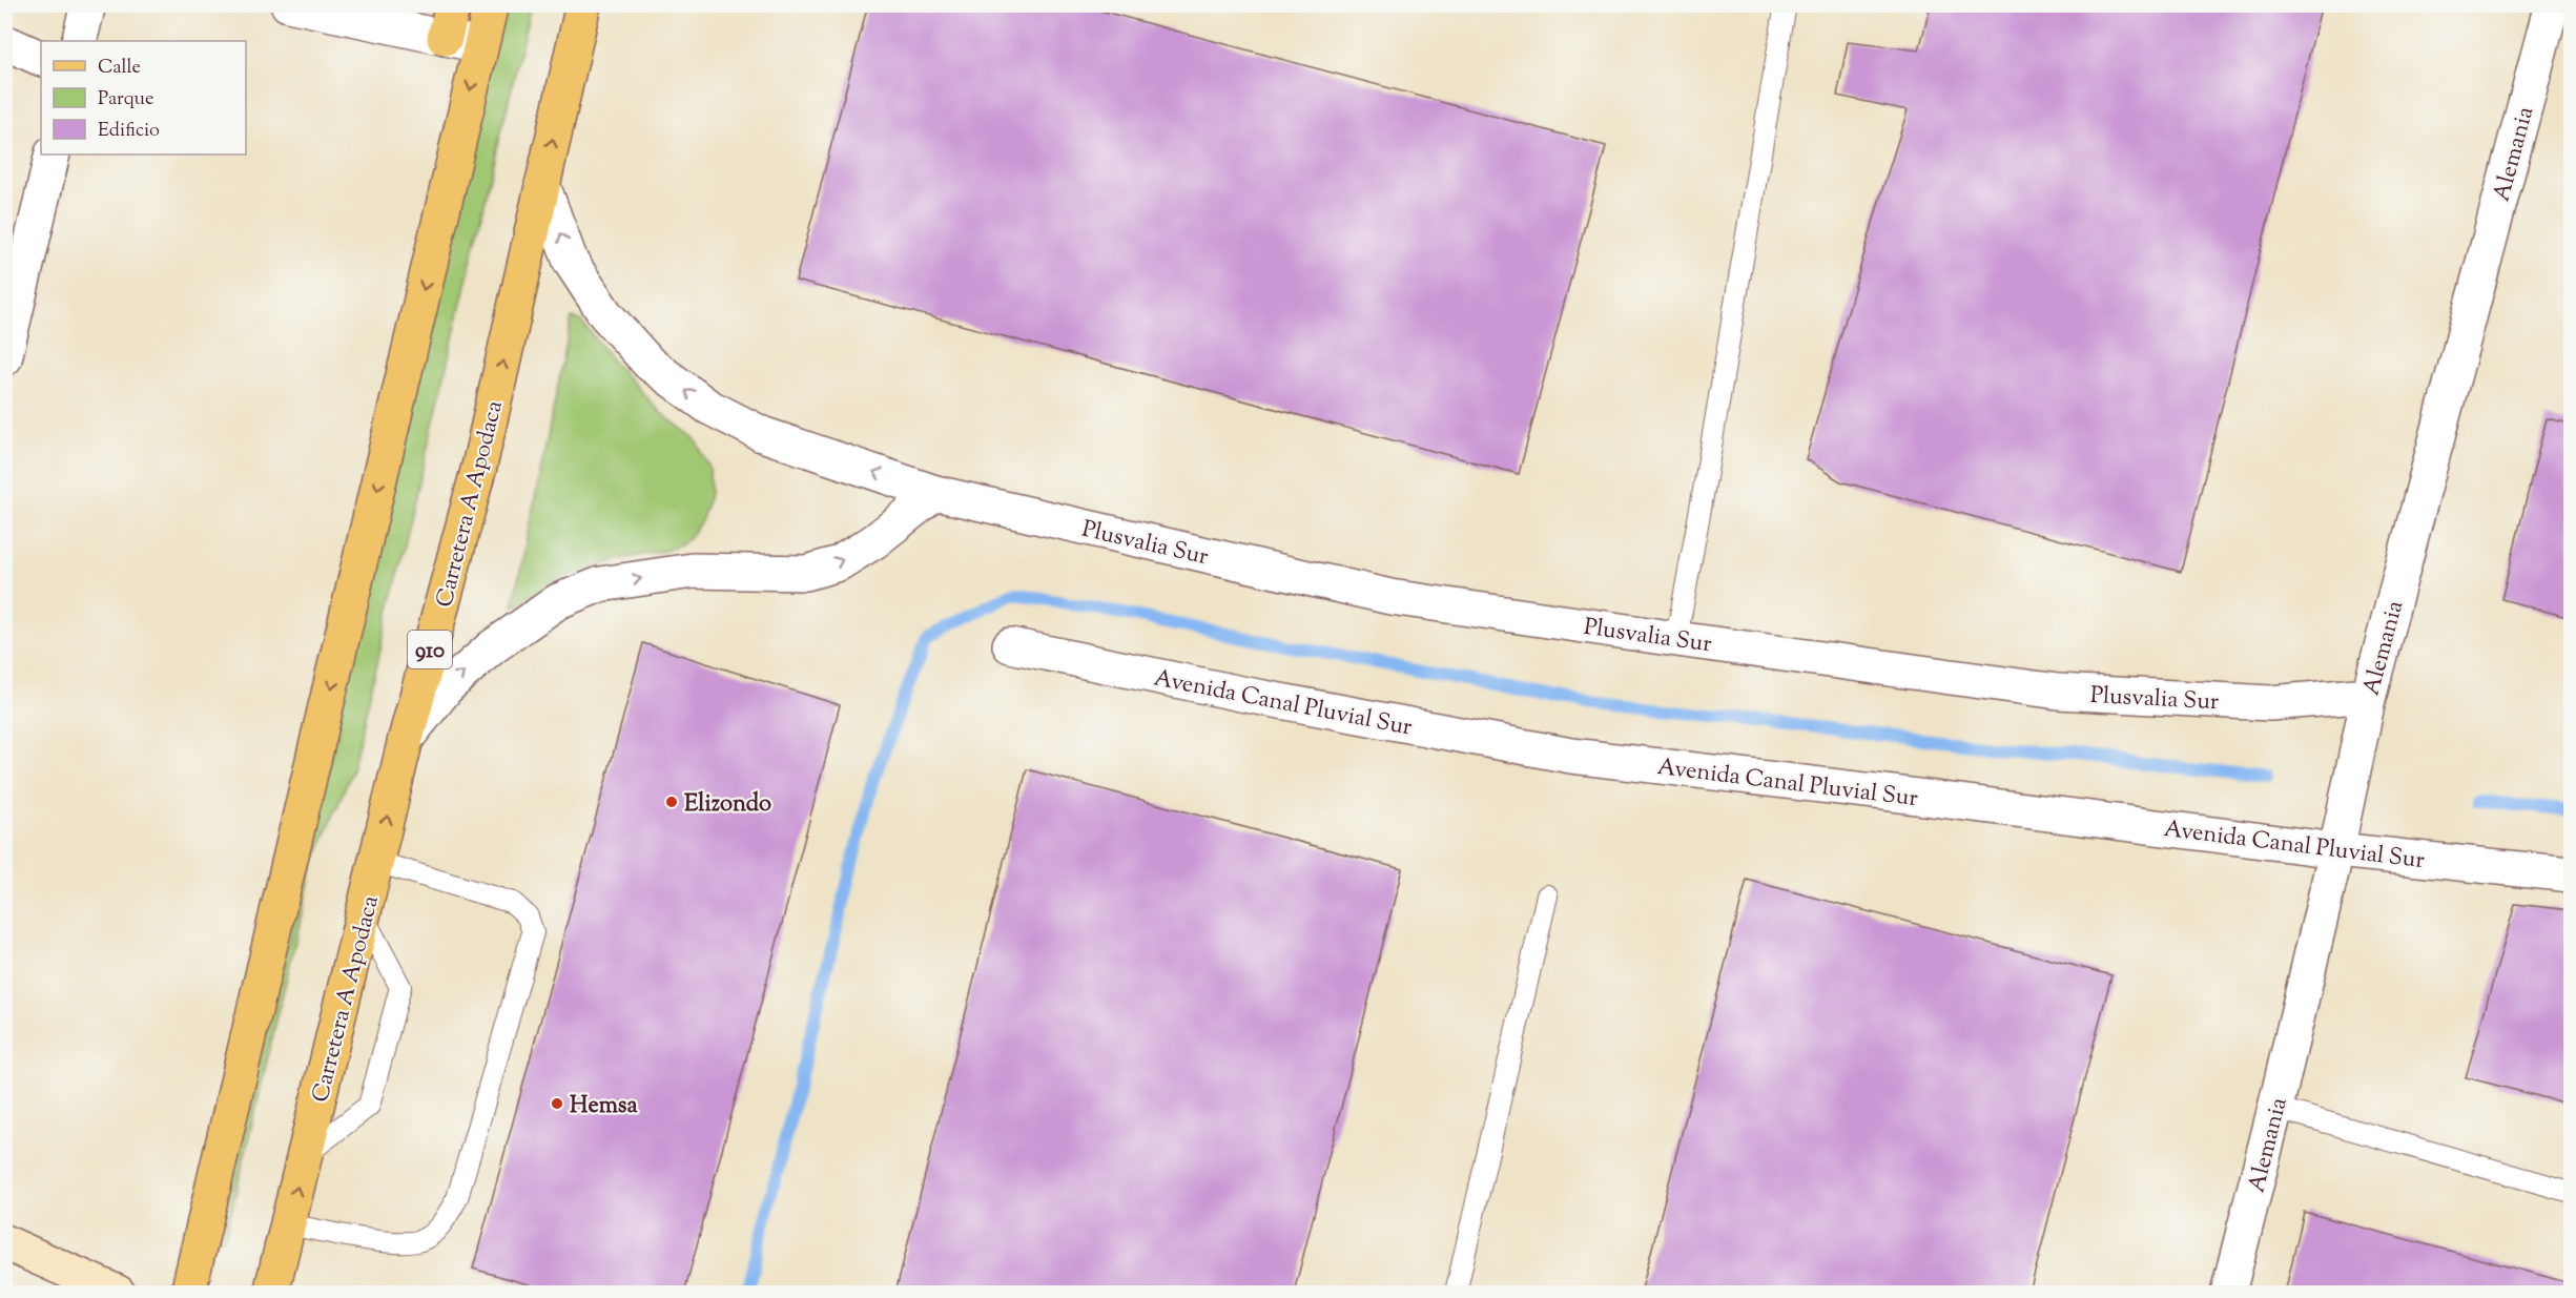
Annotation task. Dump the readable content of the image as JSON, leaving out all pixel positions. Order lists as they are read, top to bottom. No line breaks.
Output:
{"streets":{"main road":["Carretera A Apodaca","910"],"street":["Alemania","Plusvalia Sur","Avenida Canal Pluvial Sur"]},"crossings":[["Alemania","Plusvalia Sur"],["Alemania","Avenida Canal Pluvial Sur"],["Carretera A Apodaca","Plusvalia Sur"]],"places":["Elizondo","Hemsa"],"legend":["Calle","Parque","Edificio"]}
